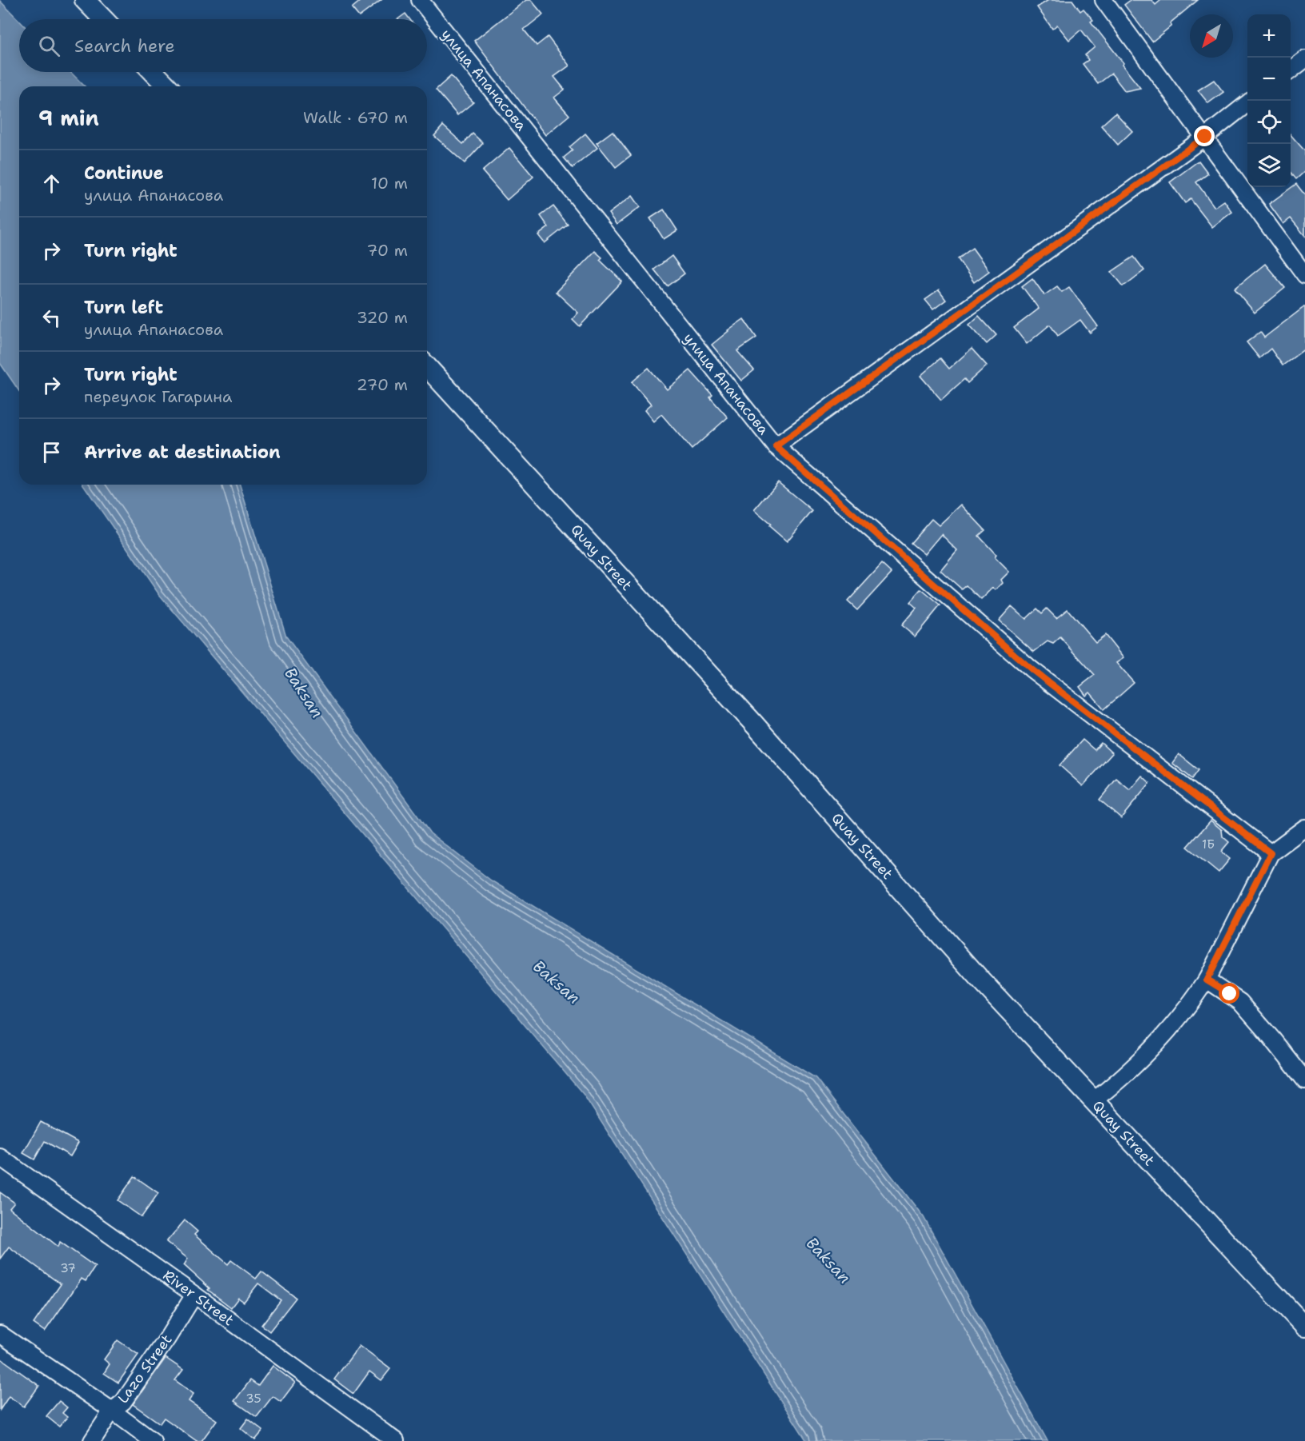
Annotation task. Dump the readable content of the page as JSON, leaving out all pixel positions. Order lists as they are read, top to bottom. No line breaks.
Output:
{"streets":{"main road":["Quay Street"],"street":["улица Апанасова","River Street","Lazo Street"]},"crossings":[["River Street","Lazo Street"]],"water":["Baksan"],"house_numbers":["1Б","37","35"],"north":"bottom left","page":{"map_buttons":["+","−"],"search":"Search here","heading":["9 min","Walk · 670 m"],"list":[["Continue","улица Апанасова","10 m"],["Turn right","70 m"],["Turn left","улица Апанасова","320 m"],["Turn right","переулок Гагарина","270 m"],"Arrive at destination"]}}
